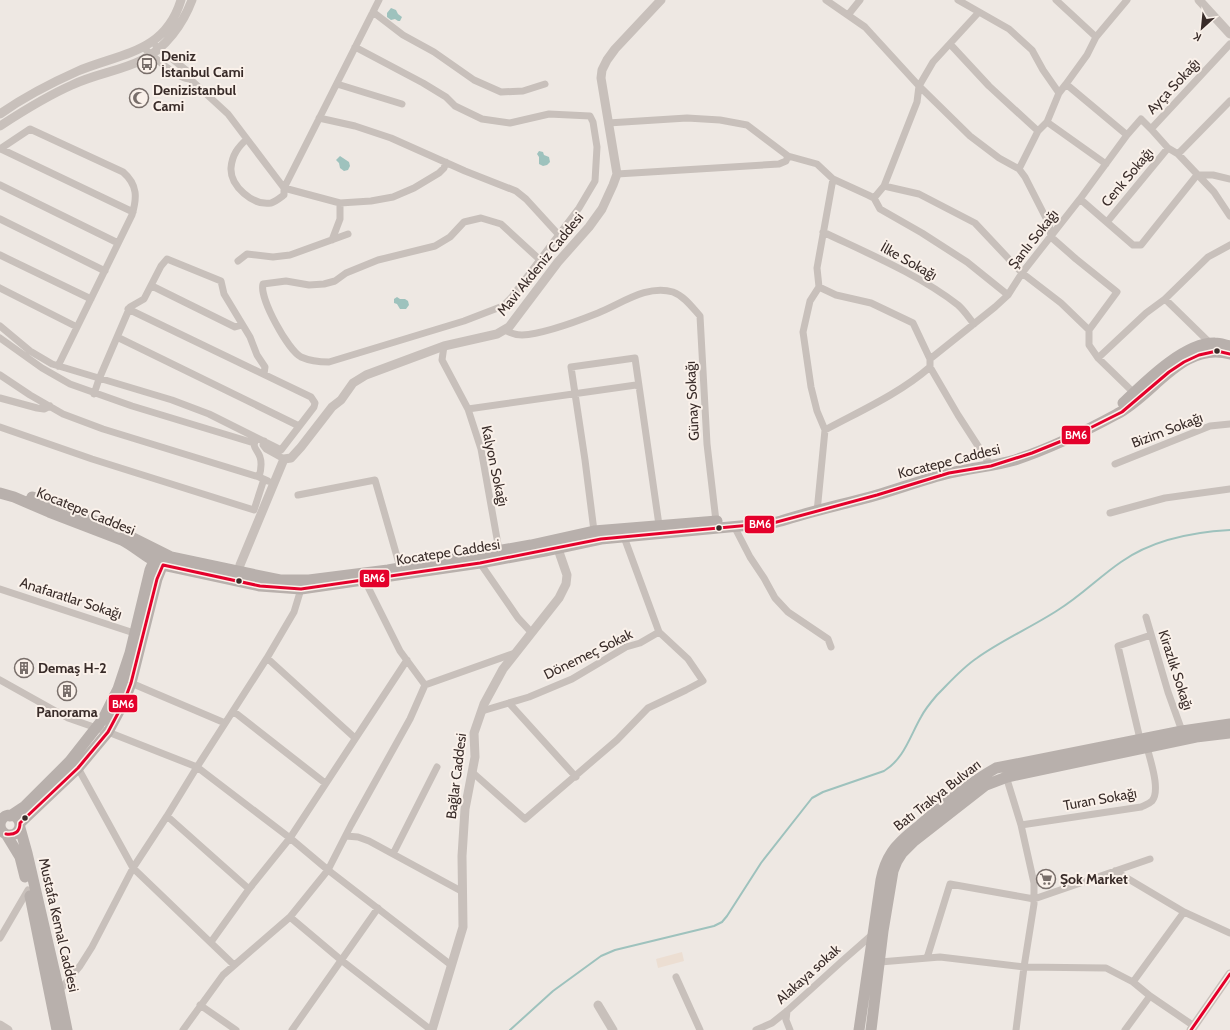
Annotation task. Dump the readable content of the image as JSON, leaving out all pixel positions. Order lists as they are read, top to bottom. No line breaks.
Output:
{"streets":{"main road":["Kocatepe Caddesi","Batı Trakya Bulvarı","Mustafa Kemal Caddesi"],"street":["Ayça Sokağı","Cenk Sokağı","Şanlı Sokağı","İlke Sokağı","Mavi Akdeniz Caddesi","Günay Sokağı","Bizim Sokağı","Kalyon Sokağı","Anafaratlar Sokağı","Dönemeç Sokak","Kirazlık Sokağı","Bağlar Caddesi","Turan Sokağı","Alakaya sokak"]},"crossings":[["Ayça Sokağı","Cenk Sokağı"],["Ayça Sokağı","Şanlı Sokağı"],["Şanlı Sokağı","İlke Sokağı"],["Mavi Akdeniz Caddesi","Günay Sokağı"],["Mavi Akdeniz Caddesi","Kalyon Sokağı"],["Günay Sokağı","Kocatepe Caddesi"],["Kocatepe Caddesi","Kalyon Sokağı"],["Kocatepe Caddesi","Bağlar Caddesi"],["Dönemeç Sokak","Bağlar Caddesi"],["Kirazlık Sokağı","Batı Trakya Bulvarı"],["Kirazlık Sokağı","Turan Sokağı"],["Batı Trakya Bulvarı","Turan Sokağı"],["Batı Trakya Bulvarı","Alakaya sokak"]],"places":{"bus stop":["Deniz İstanbul Cami"],"mosque":["Denizistanbul Cami"],"building":["Demaş H-2","Panorama"],"supermarket":["Şok Market"]},"lines":["transit line BM6"],"north":"bottom left"}
